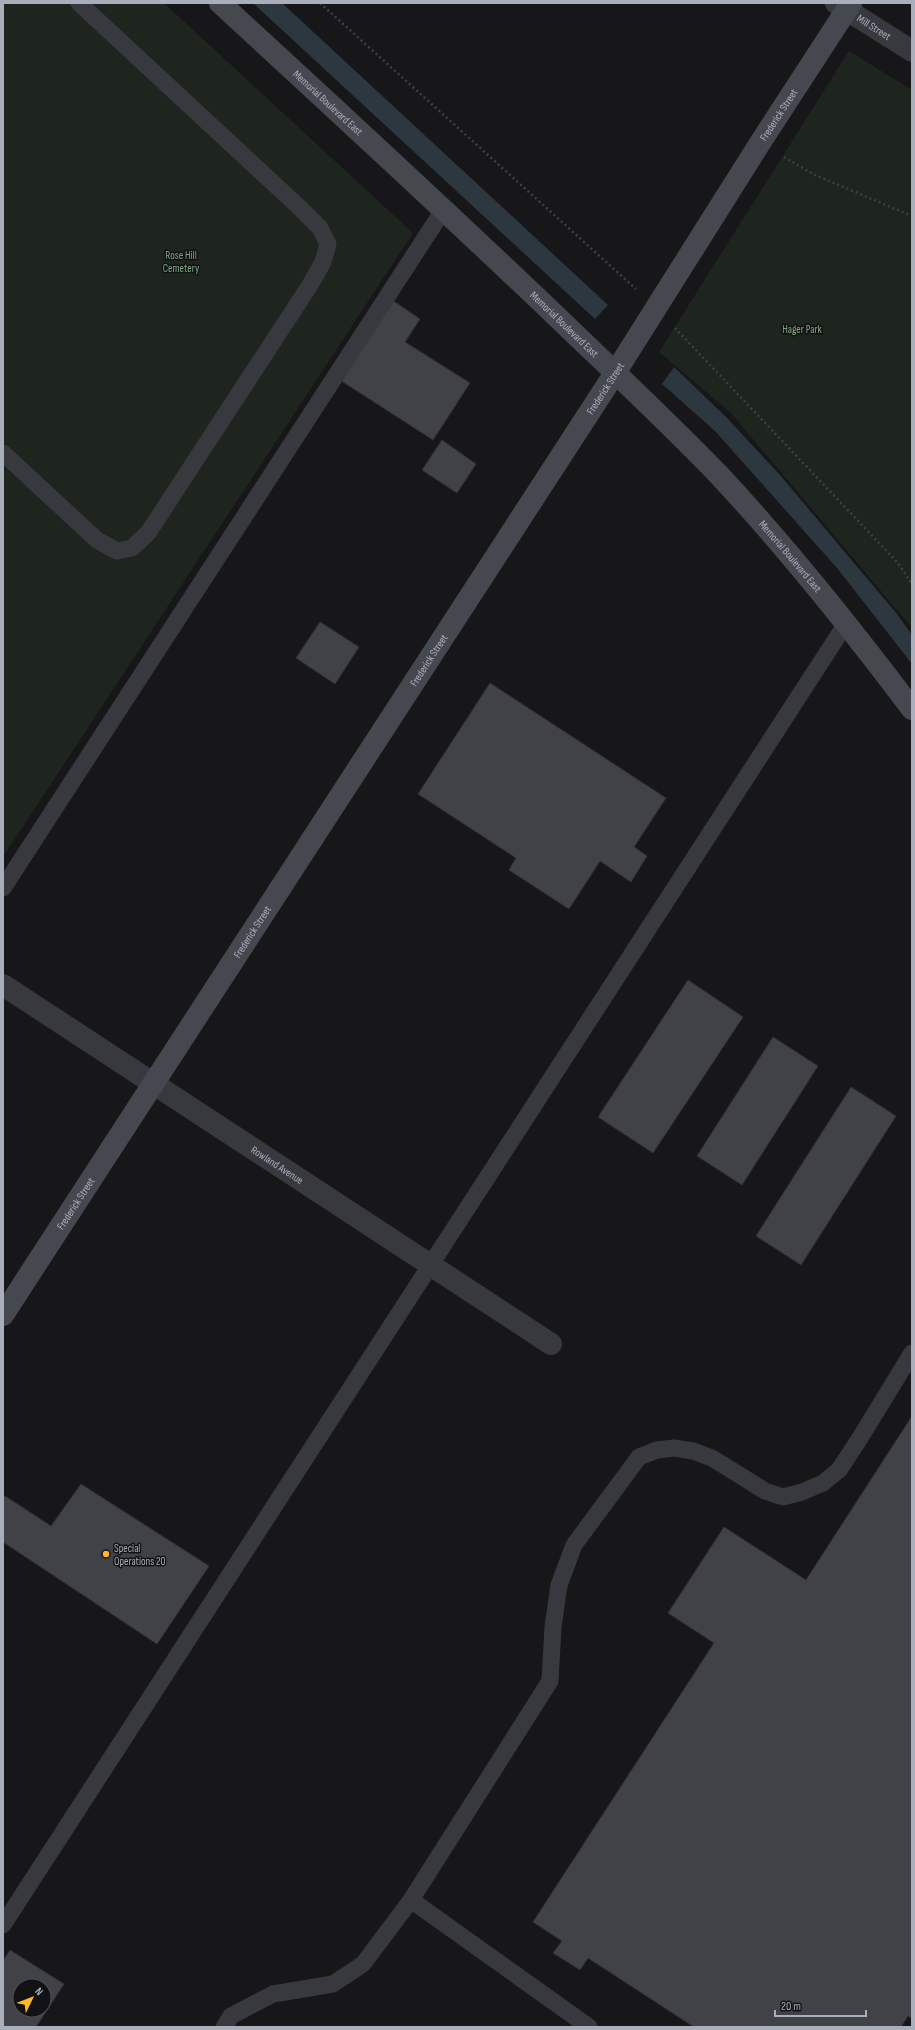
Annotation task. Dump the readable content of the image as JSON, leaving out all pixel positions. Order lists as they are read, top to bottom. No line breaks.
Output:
{"streets":{"main road":["Memorial Boulevard East","Frederick Street"],"street":["Mill Street","Rowland Avenue"]},"crossings":[["Mill Street","Frederick Street"],["Memorial Boulevard East","Frederick Street"],["Frederick Street","Rowland Avenue"]],"parks":["Rose Hill Cemetery","Hager Park"],"places":["Special Operations 20"],"scale_bar":"20 m","north":"top right"}
